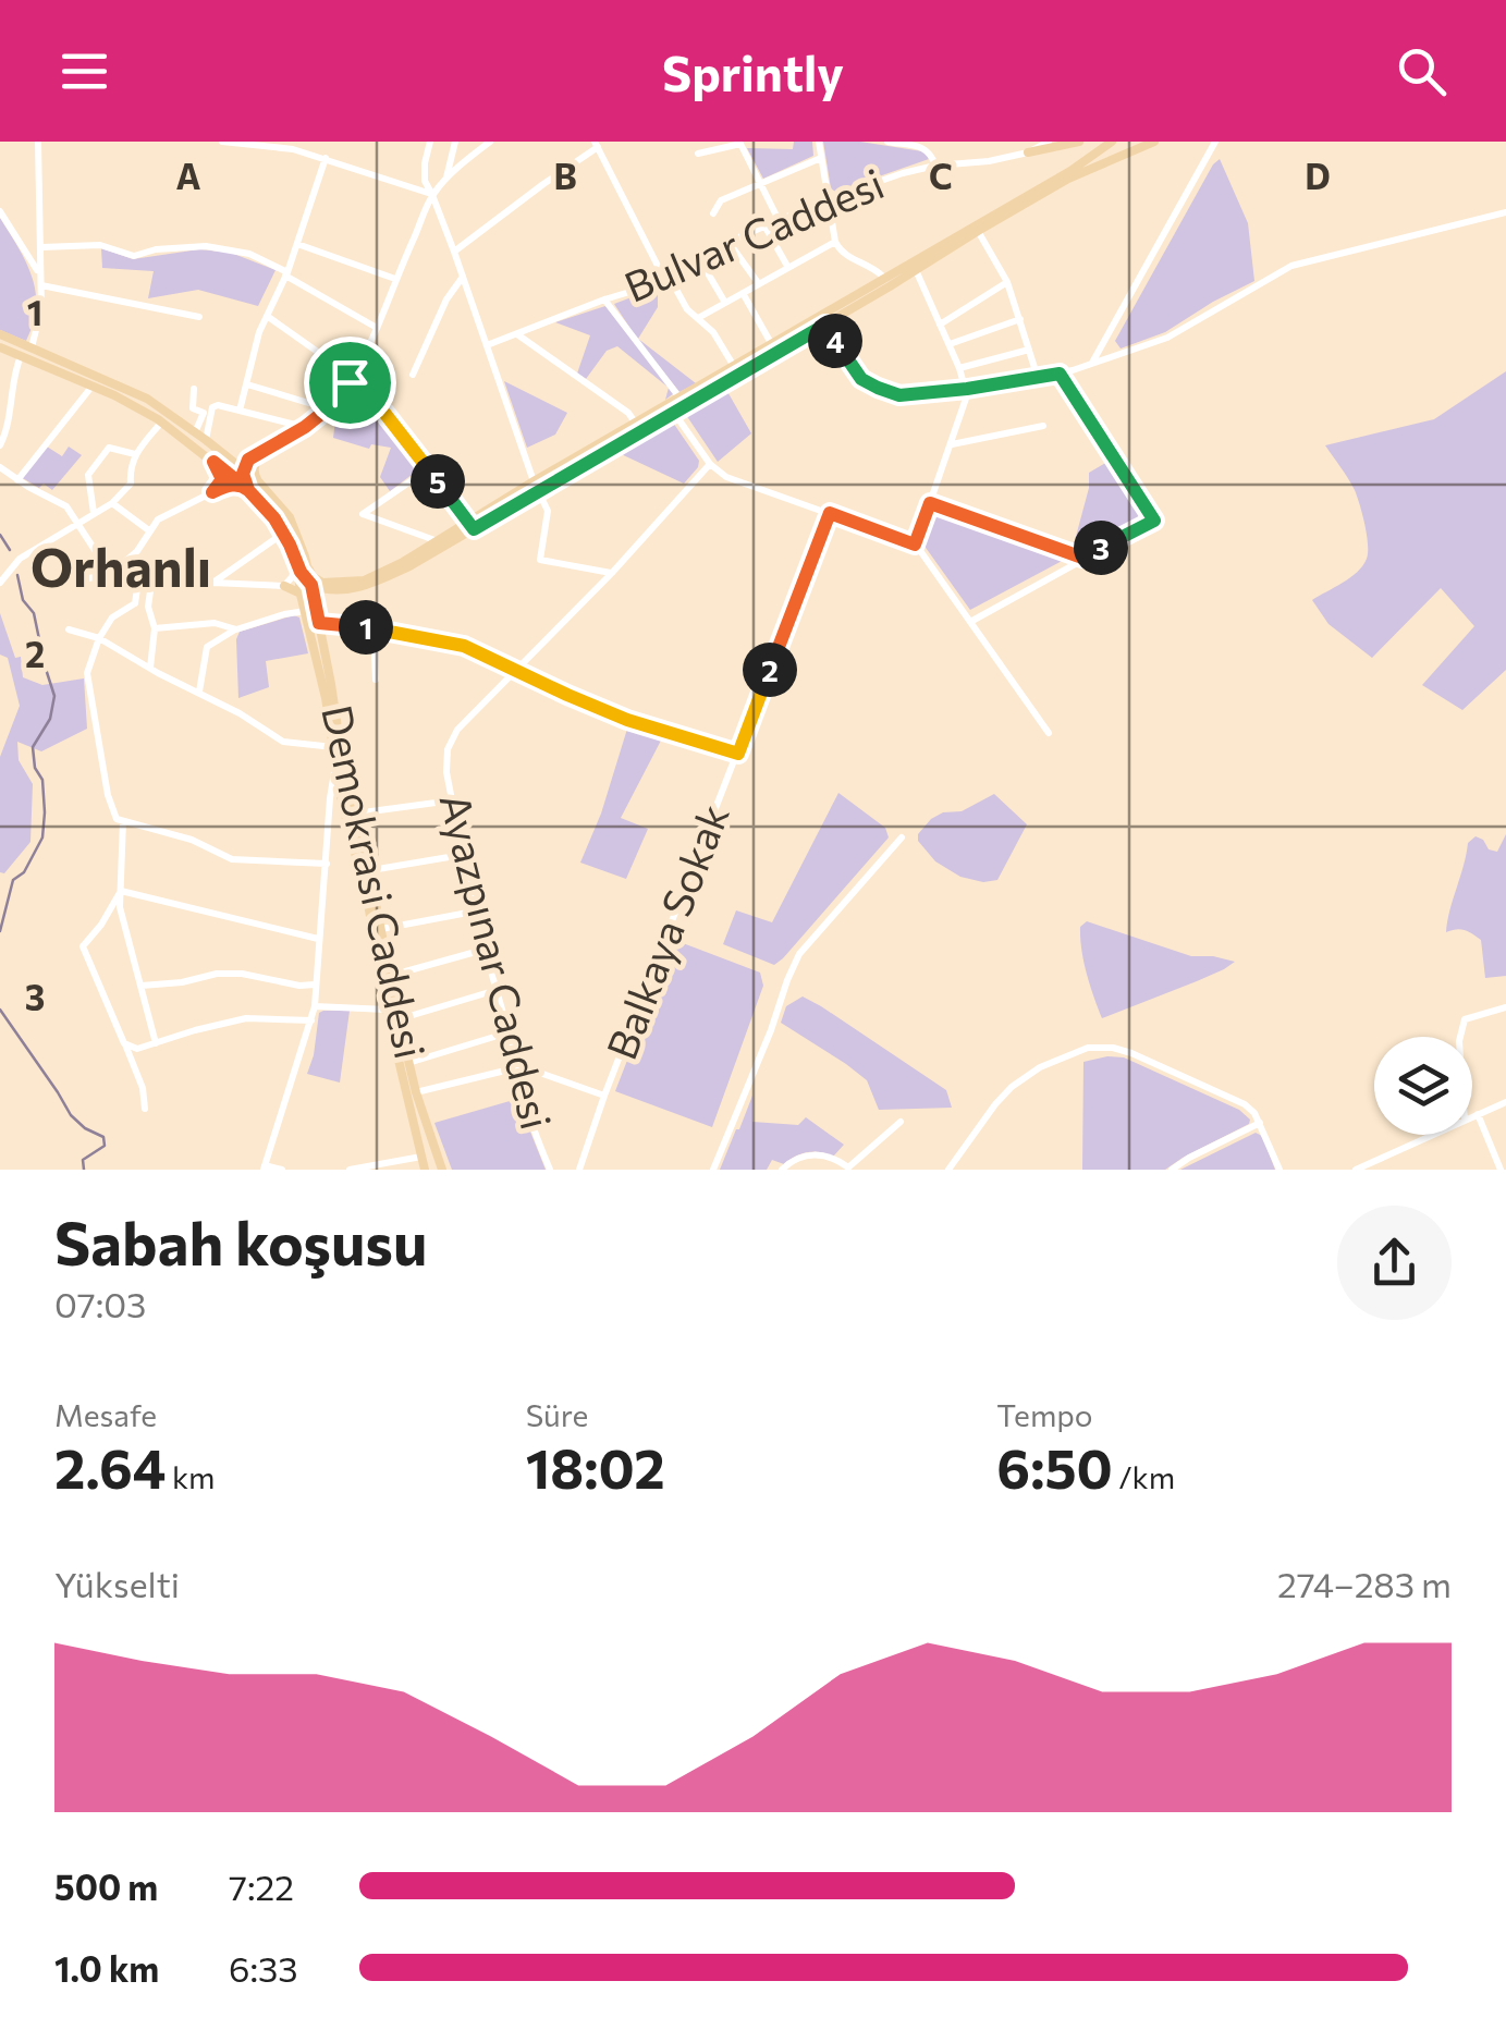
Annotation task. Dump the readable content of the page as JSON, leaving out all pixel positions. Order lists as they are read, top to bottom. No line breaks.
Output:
{"streets":{"main road":["Demokrasi Caddesi"],"street":["Bulvar Caddesi","Balkaya Sokak","Ayazpınar Caddesi"]},"districts":["Orhanlı"],"page":{"header":"Sprintly","pins":["4","5","3","1","2"],"heading":["Sabah koşusu","07:03"],"stats":[["Mesafe","2.64 km"],["Süre","18:02"],["Tempo","6:50 /km"]],"chart":["Yükselti","274–283 m"],"list":[{"name":"500 m","note":"7:22"},{"name":"1.0 km","note":"6:33"}]},"grid":{"columns":["A","B","C","D"],"rows":["1","2","3"]}}
